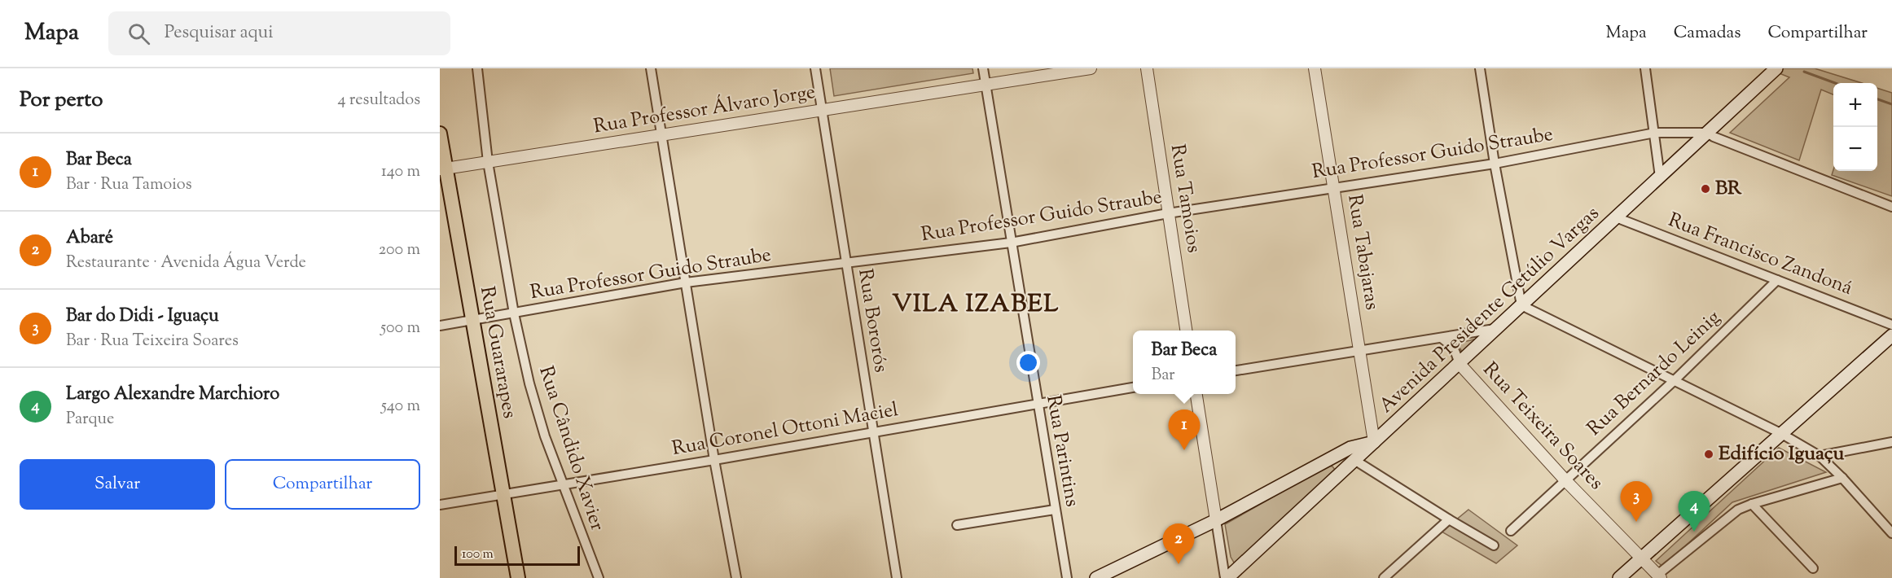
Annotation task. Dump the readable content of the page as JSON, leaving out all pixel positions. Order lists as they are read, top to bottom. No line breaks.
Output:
{"streets":{"main road":["Avenida Presidente Getúlio Vargas","Rua Guararapes"],"street":["Rua Professor Álvaro Jorge","Rua Professor Guido Straube","Rua Tamoios","Rua Tabajaras","Rua Francisco Zandoná","Rua Bororós","Rua Bernardo Leinig","Rua Teixeira Soares","Rua Coronel Ottoni Maciel","Rua Cândido Xavier","Rua Parintins"]},"crossings":[["Rua Professor Álvaro Jorge","Rua Bororós"],["Rua Professor Álvaro Jorge","Rua Guararapes"],["Rua Professor Álvaro Jorge","Rua Cândido Xavier"],["Rua Professor Álvaro Jorge","Rua Parintins"],["Rua Professor Guido Straube","Rua Tamoios"],["Rua Professor Guido Straube","Rua Tabajaras"],["Rua Professor Guido Straube","Avenida Presidente Getúlio Vargas"],["Rua Professor Guido Straube","Rua Bororós"],["Rua Professor Guido Straube","Rua Guararapes"],["Rua Professor Guido Straube","Rua Cândido Xavier"],["Rua Professor Guido Straube","Rua Parintins"],["Rua Tabajaras","Avenida Presidente Getúlio Vargas"],["Rua Francisco Zandoná","Avenida Presidente Getúlio Vargas"],["Rua Francisco Zandoná","Rua Bernardo Leinig"],["Avenida Presidente Getúlio Vargas","Rua Teixeira Soares"],["Rua Bororós","Rua Coronel Ottoni Maciel"],["Rua Guararapes","Rua Coronel Ottoni Maciel"],["Rua Bernardo Leinig","Rua Teixeira Soares"],["Rua Coronel Ottoni Maciel","Rua Cândido Xavier"],["Rua Coronel Ottoni Maciel","Rua Parintins"]],"districts":["VILA IZABEL"],"places":["BR","Edifício Iguaçu"],"scale_bar":"100 m","page":{"header":"Mapa","search":"Pesquisar aqui","nav":["Mapa","Camadas","Compartilhar"],"heading":["Por perto","4 resultados"],"map_buttons":["+","−"],"list":[{"mark":"1","name":"Bar Beca","note":"Bar · Rua Tamoios","value":"140 m"},{"mark":"2","name":"Abaré","note":"Restaurante · Avenida Água Verde","value":"200 m"},{"mark":"3","name":"Bar do Didi - Iguaçu","note":"Bar · Rua Teixeira Soares","value":"500 m"},{"mark":"4","name":"Largo Alexandre Marchioro","note":"Parque","value":"540 m"}],"popup":["Bar Beca","Bar"],"pins":["1","3","4","2"],"buttons":["Salvar","Compartilhar"],"scale":"100 m"}}
